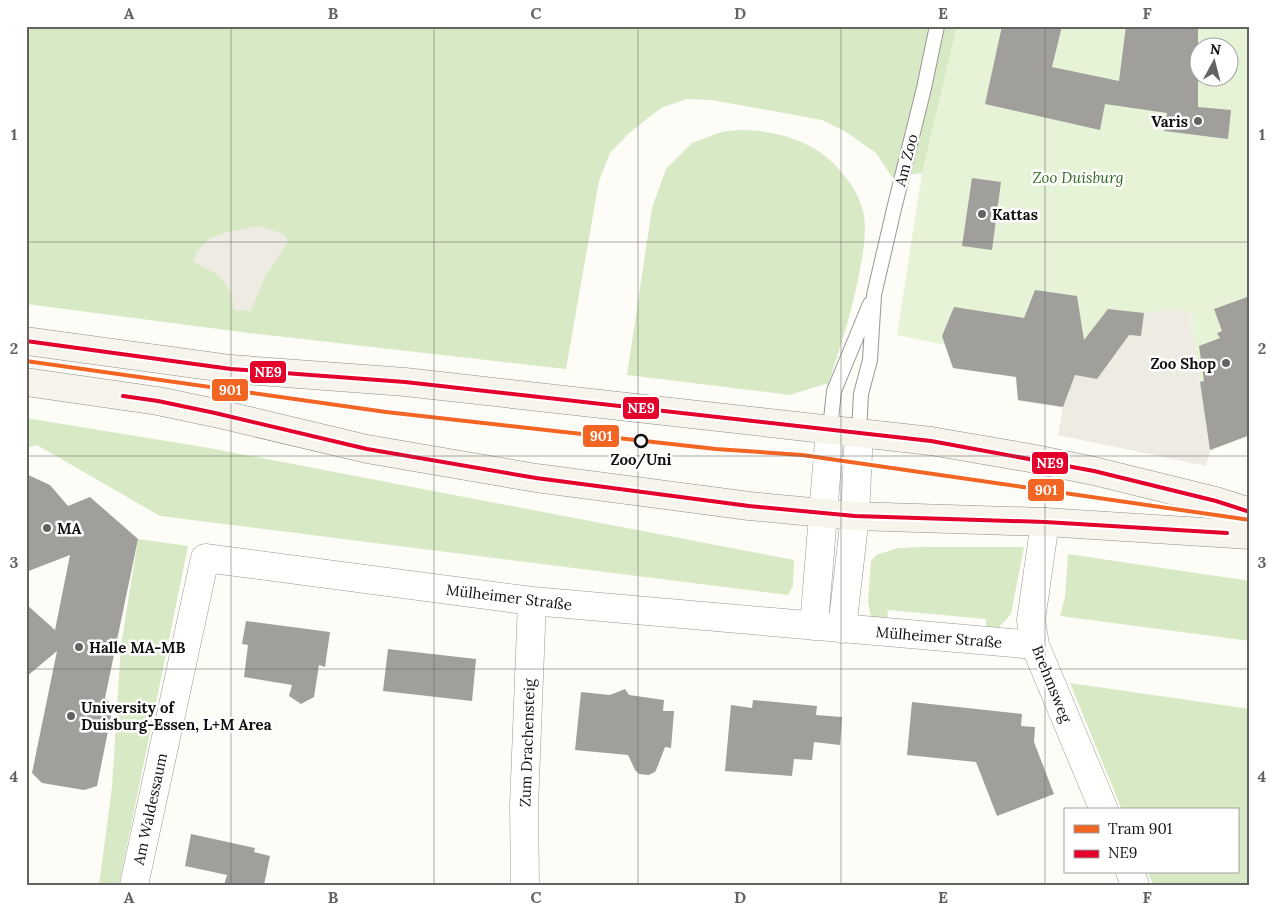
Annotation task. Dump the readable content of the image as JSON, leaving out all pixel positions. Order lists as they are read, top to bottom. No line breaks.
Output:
{"streets":{"street":["Mülheimer Straße","Brehmsweg","Zum Drachensteig","Am Waldessaum"],"lane":["Am Zoo"]},"crossings":[["Mülheimer Straße","Brehmsweg"],["Mülheimer Straße","Zum Drachensteig"],["Mülheimer Straße","Am Waldessaum"]],"parks":["Zoo Duisburg"],"places":["Varis","Kattas","Zoo Shop","Zoo/Uni","MA","Halle MA-MB","University of Duisburg-Essen, L+M Area"],"lines":["transit line NE9","tram line 901"],"legend":["Tram 901","NE9"],"north":"top","grid":{"columns":["A","B","C","D","E","F"],"rows":["1","2","3","4"]}}
